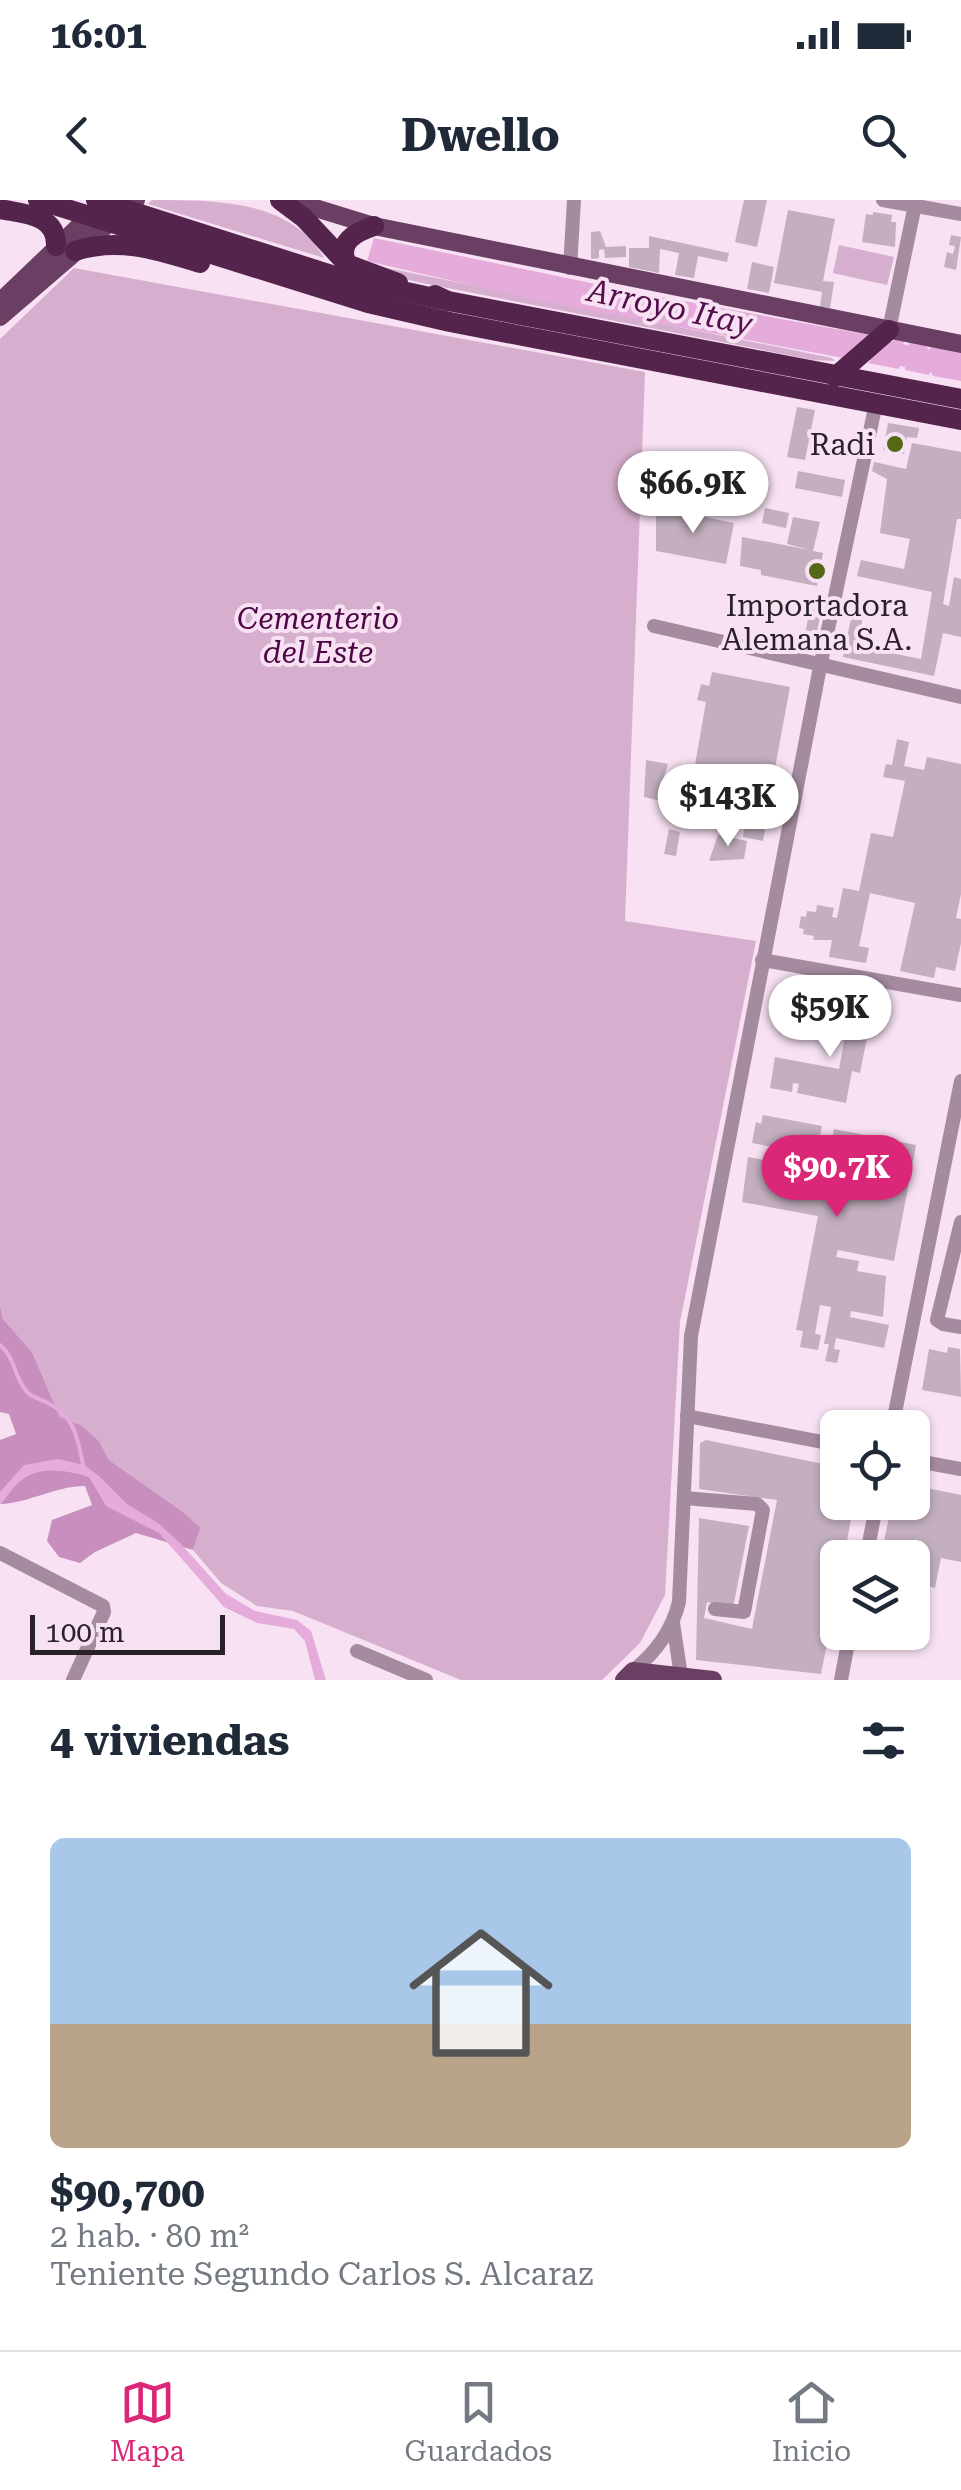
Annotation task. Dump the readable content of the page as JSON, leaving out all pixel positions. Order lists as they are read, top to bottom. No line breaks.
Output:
{"water":["Arroyo Itay"],"parks":["Cementerio del Este"],"places":["Radi","Importadora Alemana S.A."],"scale_bar":"100 m","page":{"status":"16:01","header":"Dwello","price":["$66.9K","$143K","$59K","$90.7K"],"scale":"100 m","heading":"4 viviendas","list":[{"name":"$90,700","note":"2 hab. · 80 m² · Teniente Segundo Carlos S. Alcaraz"}],"tabs":["Mapa","Guardados","Inicio"]}}
